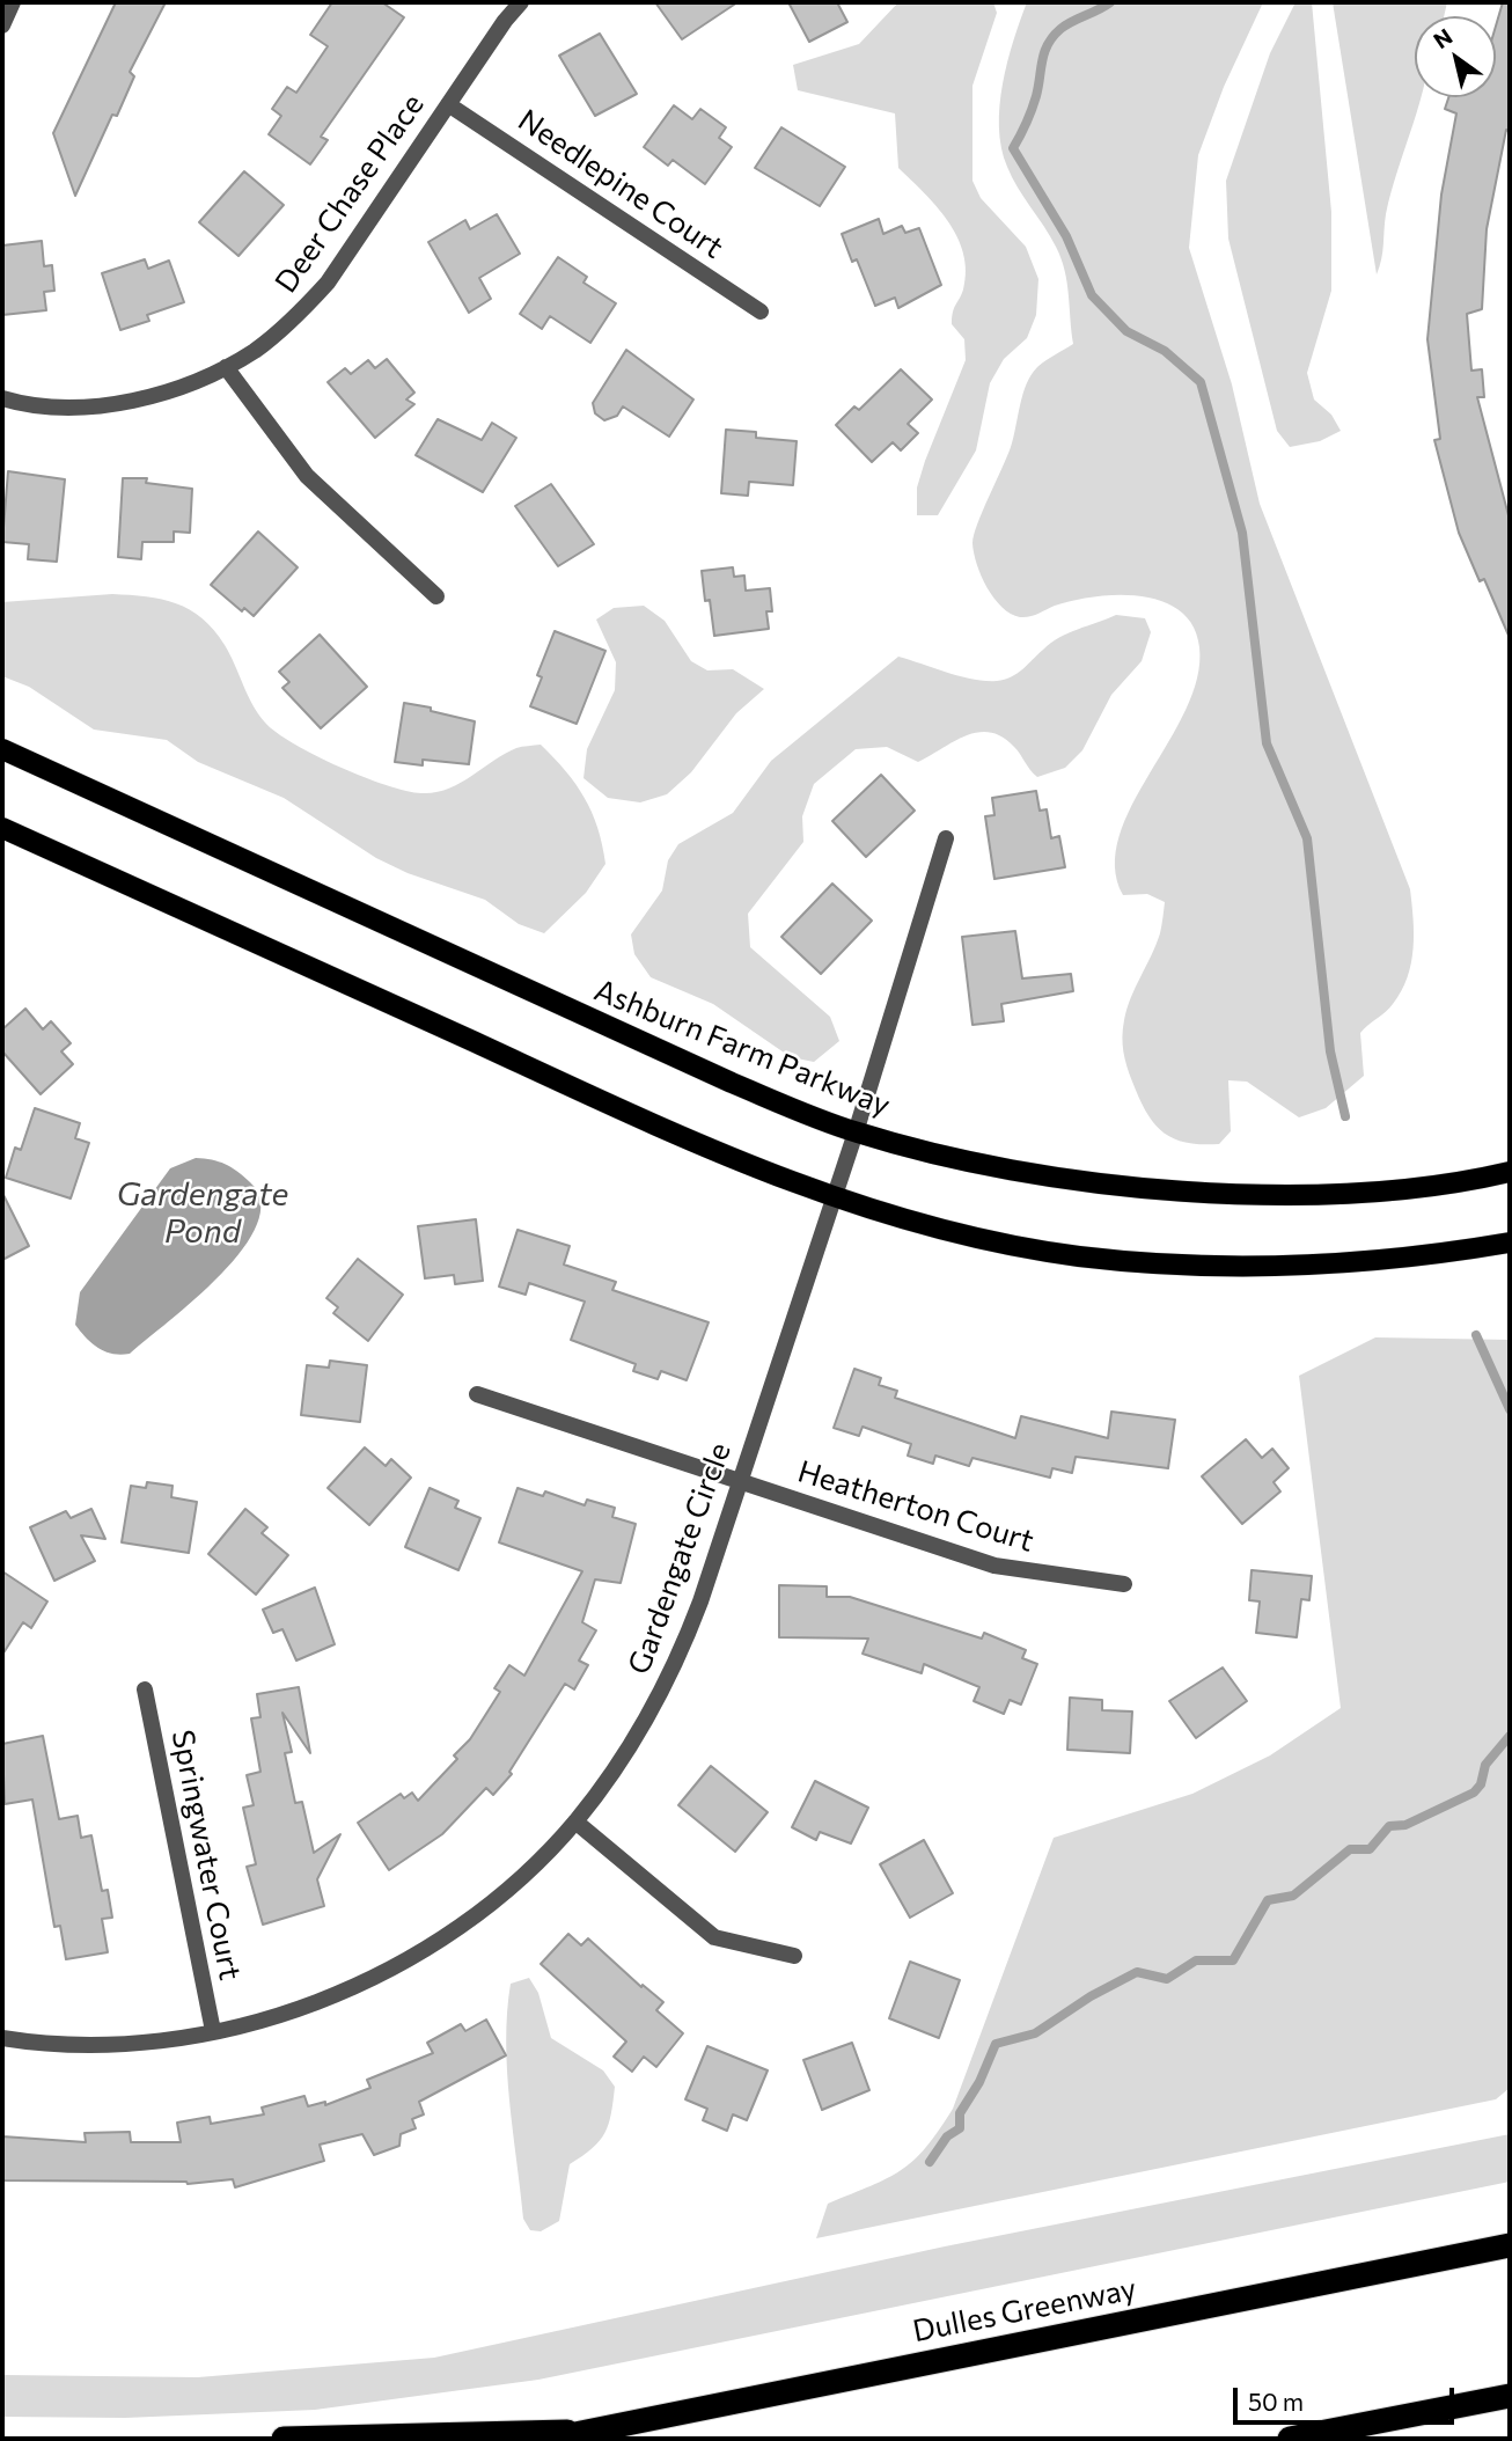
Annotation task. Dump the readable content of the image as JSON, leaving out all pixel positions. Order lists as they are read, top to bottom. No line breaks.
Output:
{"streets":{"highway":["Dulles Greenway"],"main road":["Ashburn Farm Parkway"],"street":["Needlepine Court","Deer Chase Place","Heatherton Court","Gardengate Circle","Springwater Court"]},"crossings":[["Needlepine Court","Deer Chase Place"],["Ashburn Farm Parkway","Gardengate Circle"],["Heatherton Court","Gardengate Circle"],["Gardengate Circle","Springwater Court"]],"water":["Gardengate Pond"],"scale_bar":"50 m","north":"top left"}
